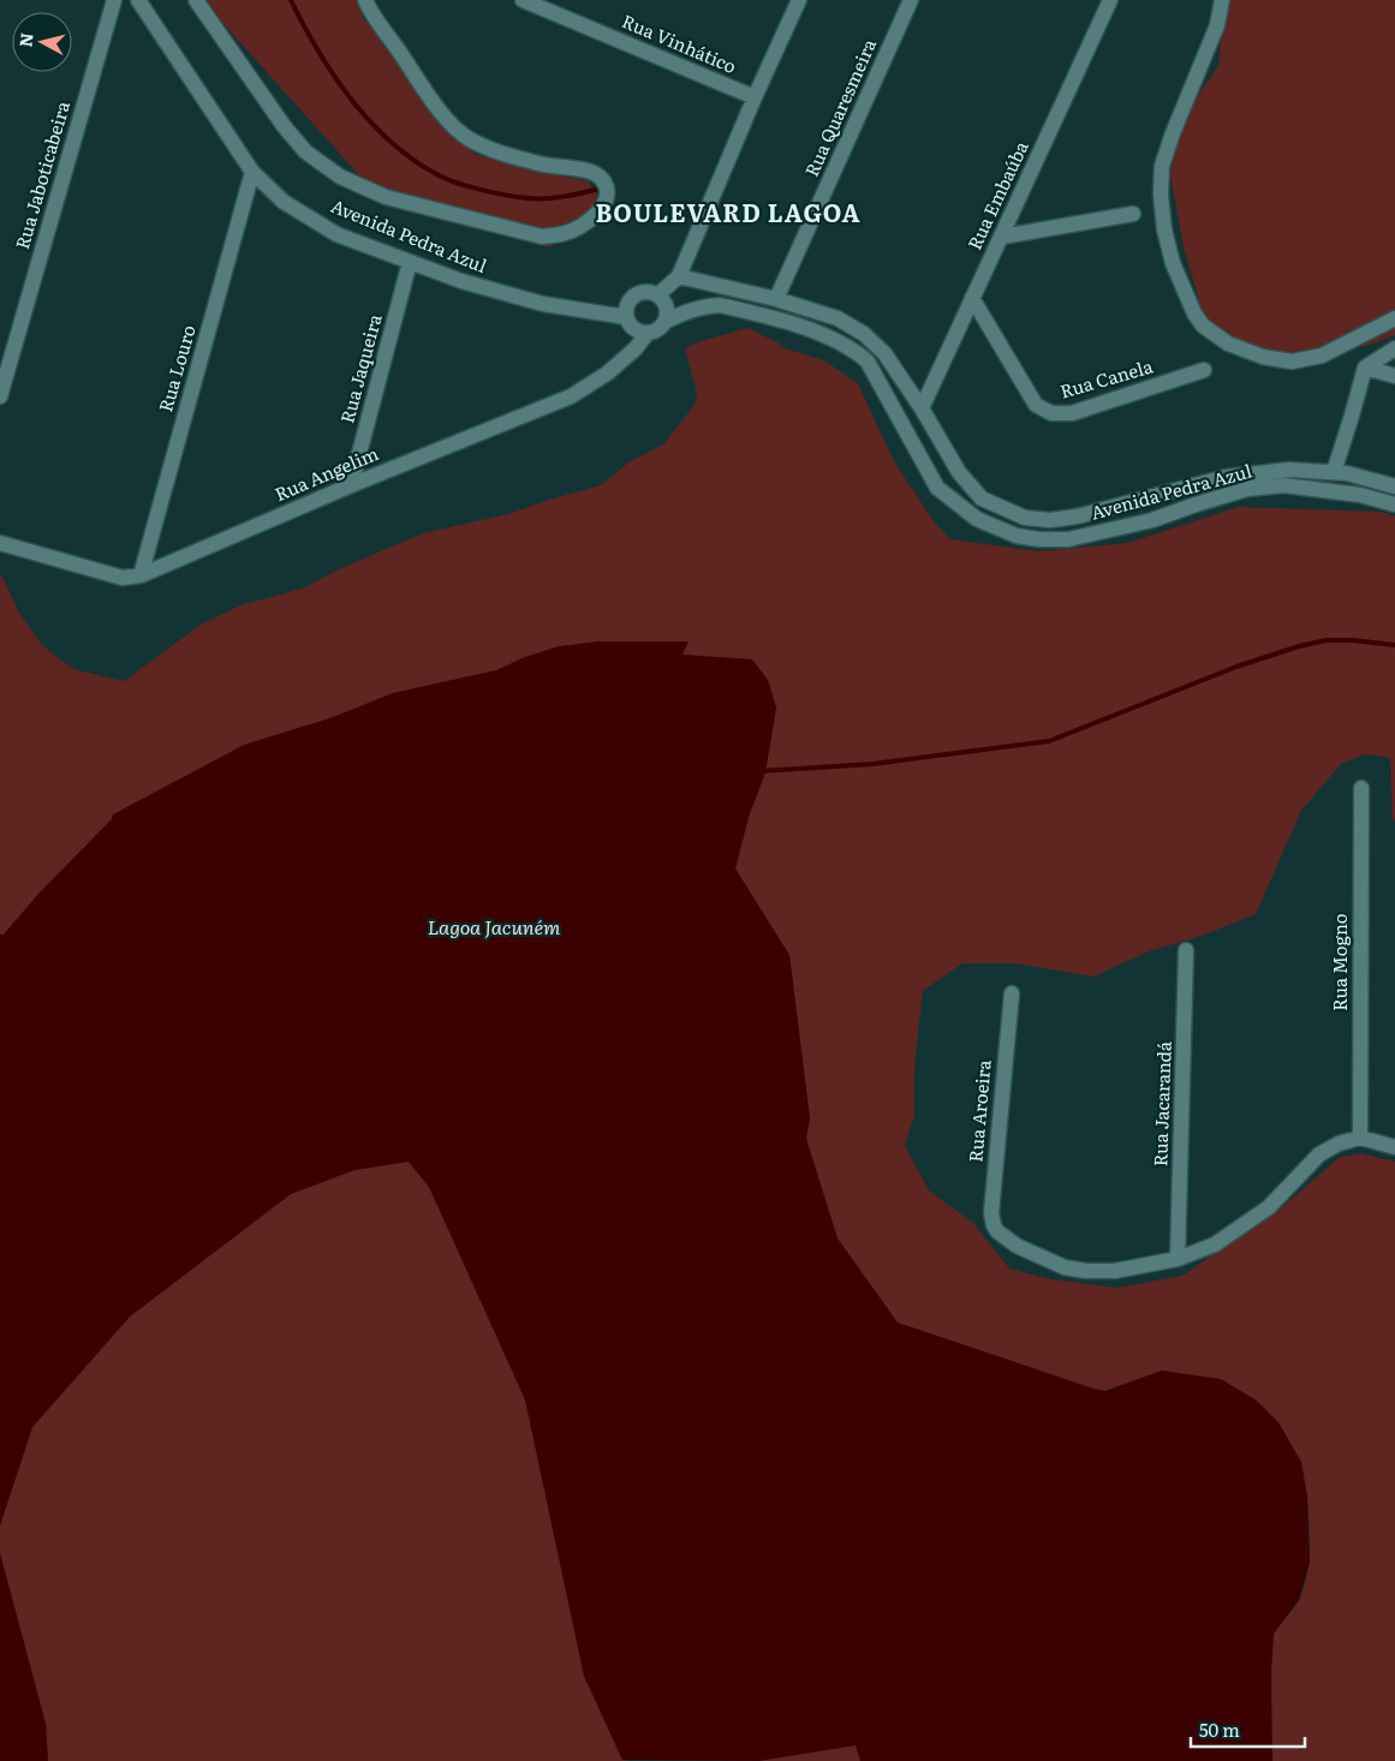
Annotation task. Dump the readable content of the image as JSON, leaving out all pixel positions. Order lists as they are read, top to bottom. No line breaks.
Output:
{"streets":{"street":["Rua Vinhático","Rua Quaresmeira","Rua Jaboticabeira","Rua Embaúba","Avenida Pedra Azul","Rua Louro","Rua Jaqueira","Rua Canela","Rua Angelim","Rua Mogno","Rua Jacarandá","Rua Aroeira"]},"crossings":[["Rua Quaresmeira","Avenida Pedra Azul"],["Rua Embaúba","Avenida Pedra Azul"],["Rua Embaúba","Rua Canela"],["Avenida Pedra Azul","Rua Louro"],["Avenida Pedra Azul","Rua Jaqueira"],["Avenida Pedra Azul","Rua Angelim"],["Rua Louro","Rua Angelim"],["Rua Jaqueira","Rua Angelim"],["Rua Jacarandá","Rua Aroeira"]],"districts":["BOULEVARD LAGOA"],"water":["Lagoa Jacuném"],"scale_bar":"50 m","north":"left"}
